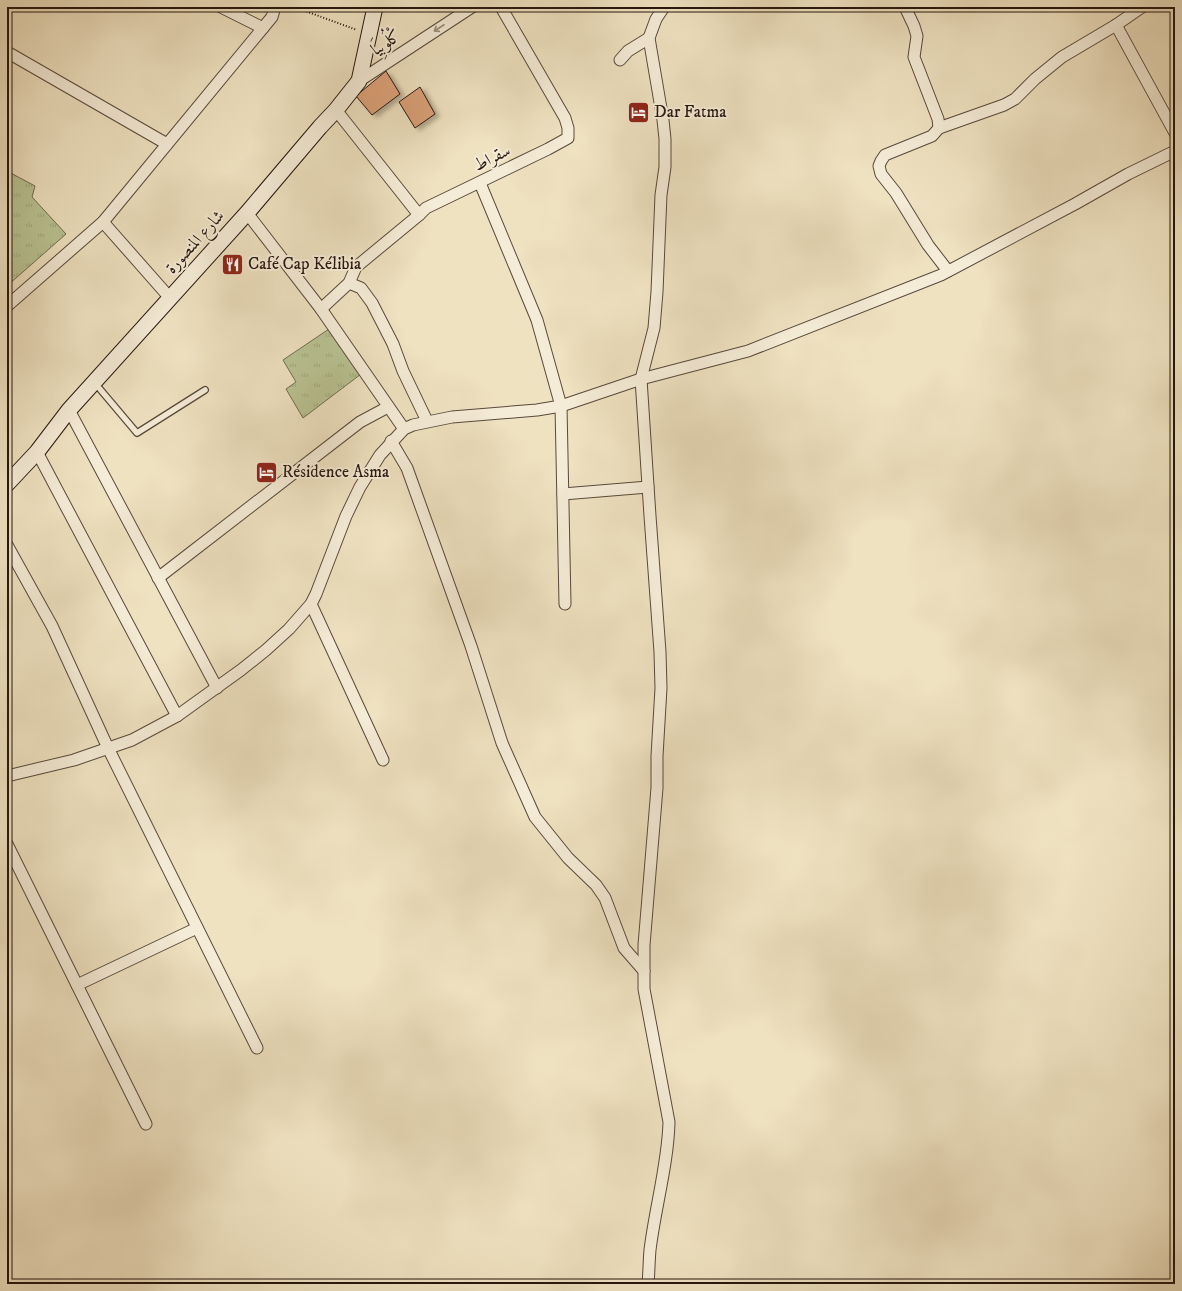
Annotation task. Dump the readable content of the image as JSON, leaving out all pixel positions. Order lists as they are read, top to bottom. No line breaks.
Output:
{"streets":{"street":["كْلُوبِيَا","سقراط","شارع المنصورة"]},"crossings":[["كْلُوبِيَا","شارع المنصورة"]],"one_way":["كْلُوبِيَا"],"places":{"hotel":["Dar Fatma","Résidence Asma"],"restaurant":["Café Cap Kélibia"]}}
